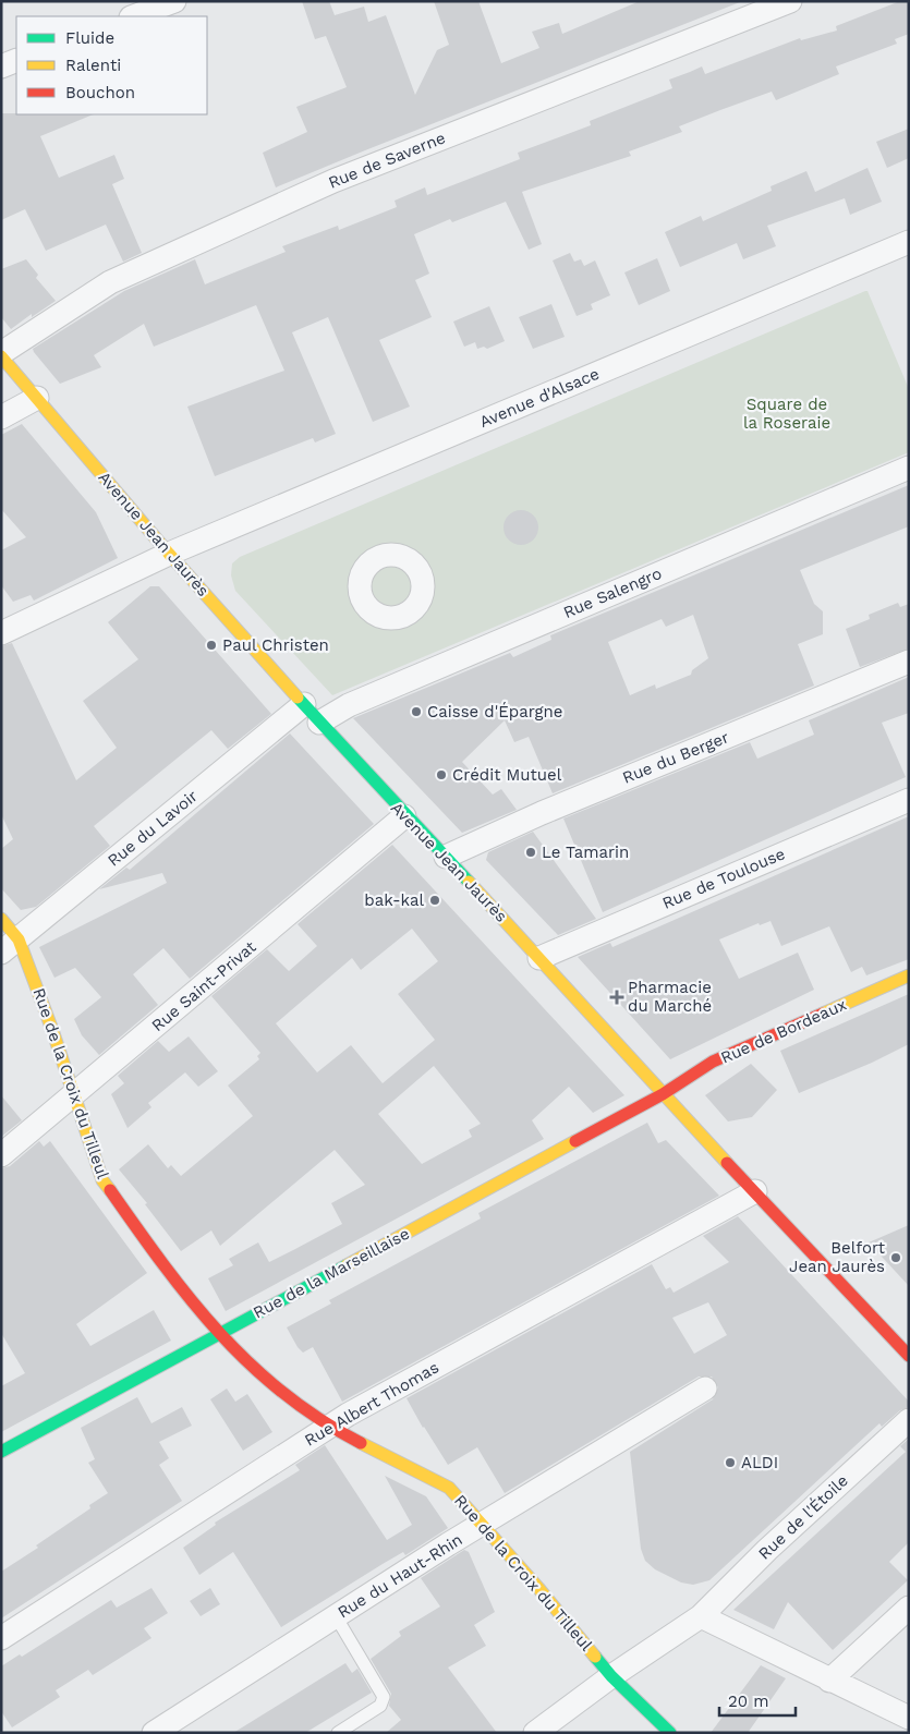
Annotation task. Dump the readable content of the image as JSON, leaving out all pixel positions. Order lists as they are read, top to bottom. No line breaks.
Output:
{"streets":{"street":["Rue de Saverne","Avenue d'Alsace","Avenue Jean Jaurès","Rue Salengro","Rue du Berger","Rue du Lavoir","Rue de Toulouse","Rue Saint-Privat","Rue de Bordeaux","Rue de la Croix du Tilleul","Rue de la Marseillaise","Rue Albert Thomas","Rue de l'Étoile","Rue du Haut-Rhin"]},"crossings":[["Rue de Saverne","Avenue Jean Jaurès"],["Avenue d'Alsace","Avenue Jean Jaurès"],["Avenue Jean Jaurès","Rue Salengro"],["Avenue Jean Jaurès","Rue du Berger"],["Avenue Jean Jaurès","Rue du Lavoir"],["Avenue Jean Jaurès","Rue de Toulouse"],["Avenue Jean Jaurès","Rue Saint-Privat"],["Avenue Jean Jaurès","Rue de Bordeaux"],["Avenue Jean Jaurès","Rue de la Marseillaise"],["Avenue Jean Jaurès","Rue Albert Thomas"],["Rue du Lavoir","Rue de la Croix du Tilleul"],["Rue Saint-Privat","Rue de la Croix du Tilleul"],["Rue de Bordeaux","Rue de la Marseillaise"],["Rue de la Croix du Tilleul","Rue de la Marseillaise"],["Rue de la Croix du Tilleul","Rue Albert Thomas"],["Rue de la Croix du Tilleul","Rue du Haut-Rhin"]],"parks":["Square de la Roseraie"],"places":{"other":["Paul Christen","Caisse d'Épargne","Crédit Mutuel","Le Tamarin","bak-kal","Belfort Jean Jaurès","ALDI"],"health":["Pharmacie du Marché"]},"legend":["Fluide","Ralenti","Bouchon"],"scale_bar":"20 m"}
